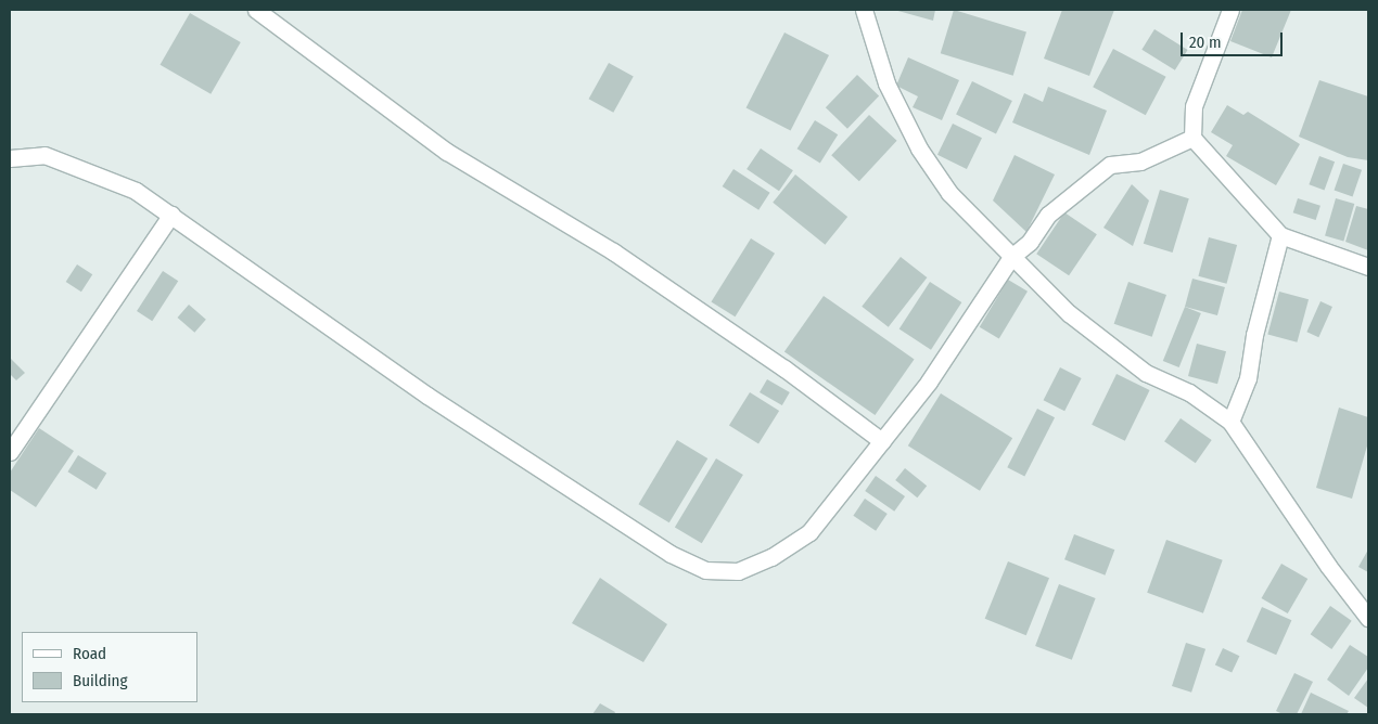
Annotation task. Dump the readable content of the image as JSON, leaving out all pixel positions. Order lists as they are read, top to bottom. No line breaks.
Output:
{"legend":["Road","Building"],"scale_bar":"20 m"}
